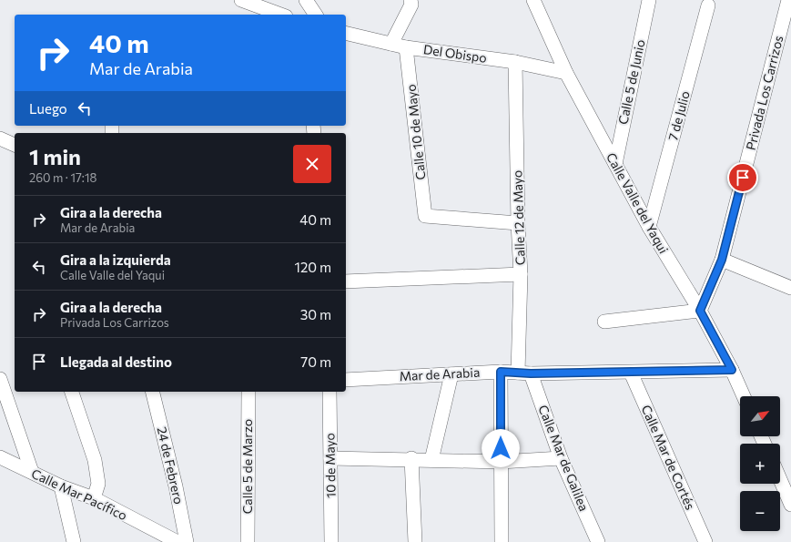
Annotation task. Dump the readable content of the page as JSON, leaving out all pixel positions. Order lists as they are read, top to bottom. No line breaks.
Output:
{"streets":{"street":["Del Obispo","Calle 5 de Junio","Privada Los Carrizos","7 de Julio","Calle 10 de Mayo","Calle Valle del Yaqui","Calle 12 de Mayo","Mar de Arabia","Calle Mar de Cortés","Calle Mar de Galilea","24 de Febrero","10 de Mayo","Calle 5 de Marzo","Calle Mar Pacífico"]},"crossings":[["Del Obispo","Calle 10 de Mayo"],["Del Obispo","Calle Valle del Yaqui"],["Del Obispo","Calle 12 de Mayo"],["Calle 5 de Junio","Calle Valle del Yaqui"],["Privada Los Carrizos","Calle Valle del Yaqui"],["7 de Julio","Calle Valle del Yaqui"],["Calle 10 de Mayo","Calle 12 de Mayo"],["Calle Valle del Yaqui","Mar de Arabia"],["Calle 12 de Mayo","Mar de Arabia"],["Calle 12 de Mayo","Calle Mar de Galilea"],["Mar de Arabia","Calle Mar de Cortés"],["Mar de Arabia","Calle Mar de Galilea"]],"north":"top right","page":{"turn":["40 m","Mar de Arabia"],"then":"Luego","heading":["1 min","260 m · 17:18"],"list":[{"name":"Gira a la derecha","note":"Mar de Arabia","value":"40 m"},{"name":"Gira a la izquierda","note":"Calle Valle del Yaqui","value":"120 m"},{"name":"Gira a la derecha","note":"Privada Los Carrizos","value":"30 m"},{"name":"Llegada al destino","value":"70 m"}],"map_buttons":["+","−"]}}
